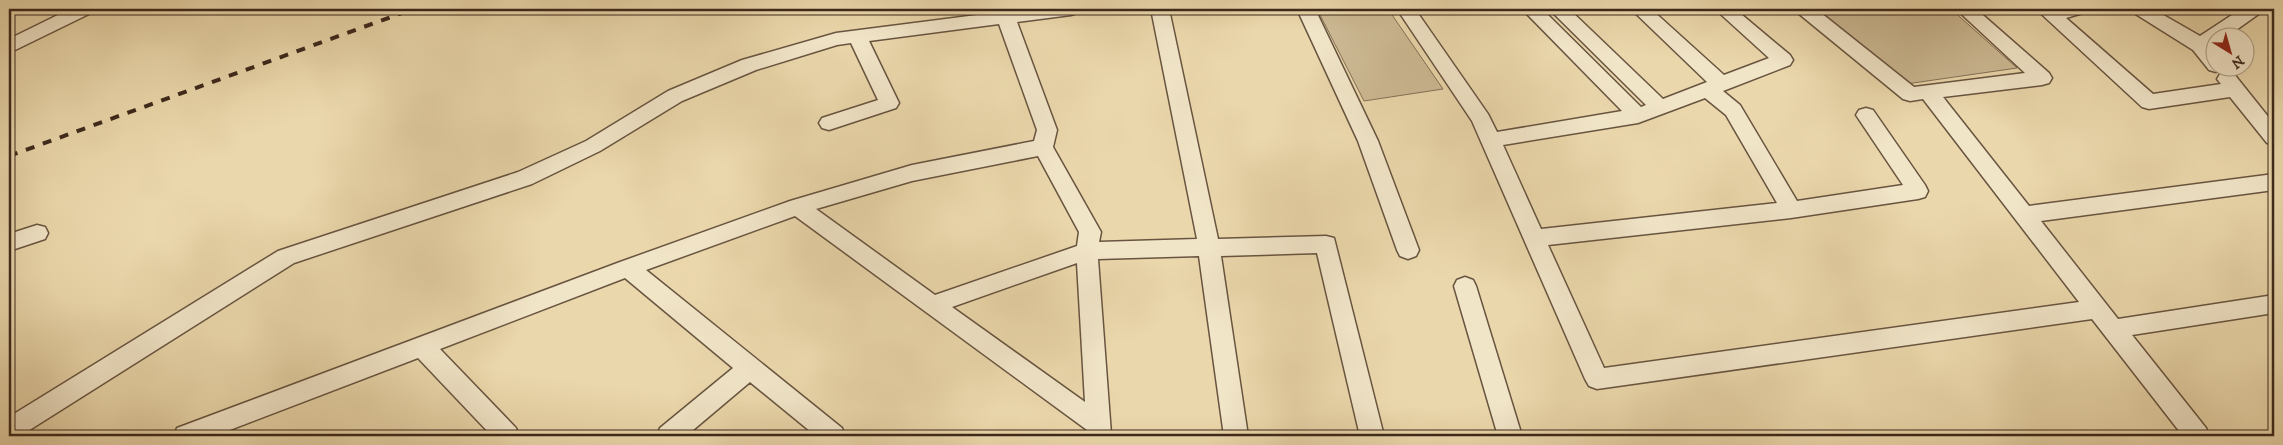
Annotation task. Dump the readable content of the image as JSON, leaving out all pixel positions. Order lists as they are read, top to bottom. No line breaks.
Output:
{"north":"bottom right"}
